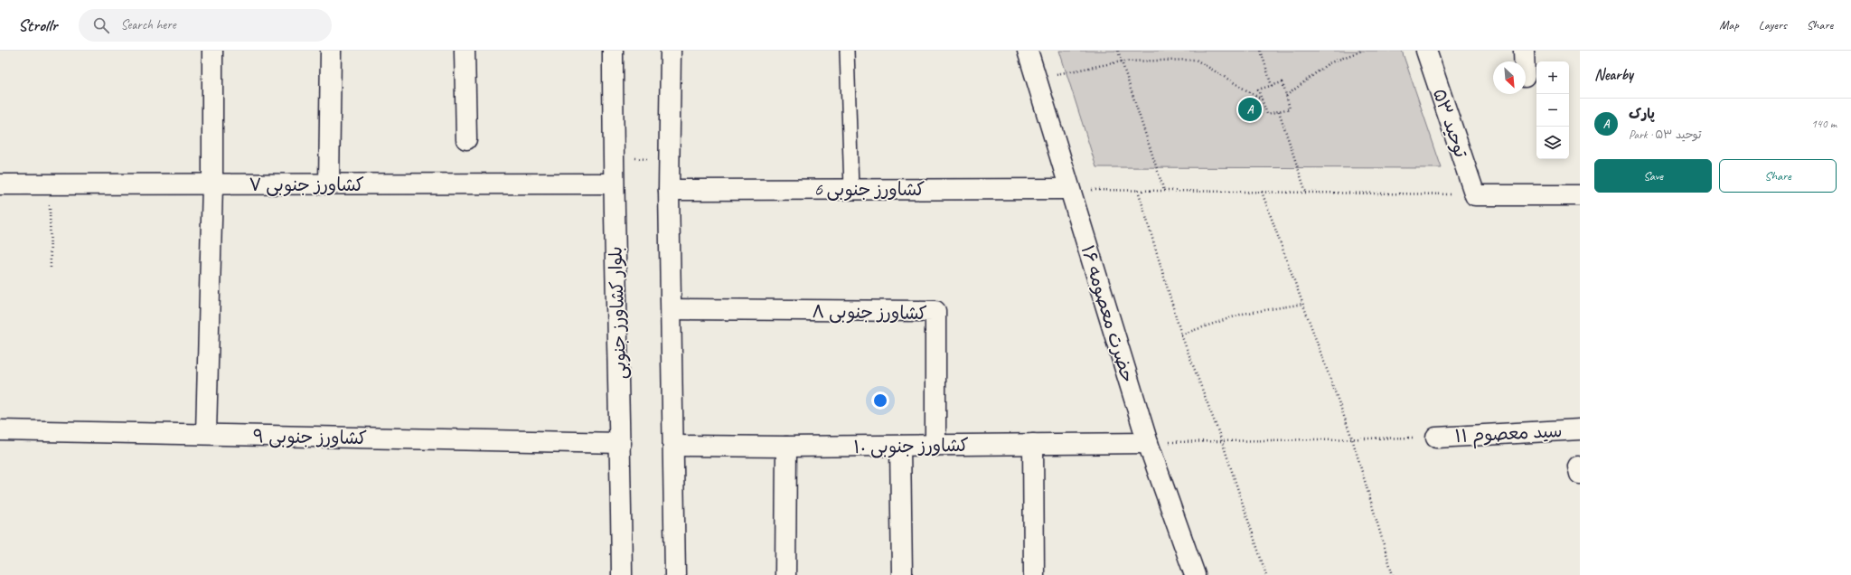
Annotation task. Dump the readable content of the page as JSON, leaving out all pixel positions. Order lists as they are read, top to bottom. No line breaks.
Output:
{"streets":{"street":["توحید ۵۳","کشاورز جنوبی ۷","کشاورز جنوبی 6","کشاورز جنوبی ۸","بلوار کشاورز جنوبی","حضرت معصومه ۱۶","سید معصوم ۱۱","کشاورز جنوبی ۹","کشاورز جنوبی ۱۰"]},"crossings":[["کشاورز جنوبی ۷","بلوار کشاورز جنوبی"],["کشاورز جنوبی 6","حضرت معصومه ۱۶"],["کشاورز جنوبی ۸","کشاورز جنوبی ۱۰"],["بلوار کشاورز جنوبی","کشاورز جنوبی ۹"],["حضرت معصومه ۱۶","کشاورز جنوبی ۱۰"]],"north":"bottom right","page":{"header":"Strollr","search":"Search here","nav":["Map","Layers","Share"],"heading":"Nearby","map_buttons":["+","−"],"pins":"A","list":[{"mark":"A","name":"پارک","note":"Park · توحید ۵۳","value":"140 m"}],"buttons":["Save","Share"]}}
